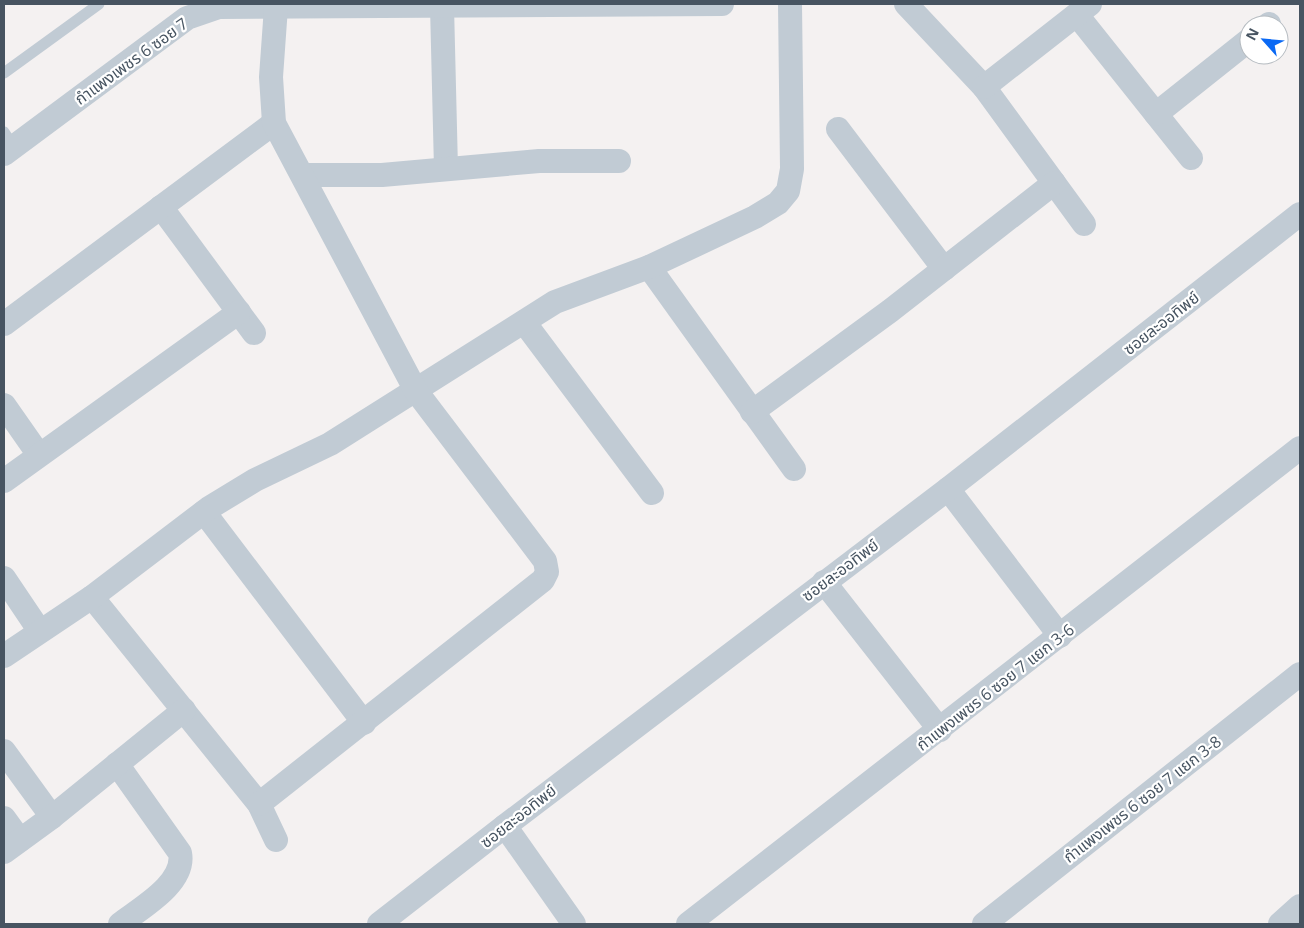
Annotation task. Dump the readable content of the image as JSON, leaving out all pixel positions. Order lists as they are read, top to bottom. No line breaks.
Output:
{"streets":{"street":["กำแพงเพชร 6 ซอย 7","ซอยละออทิพย์","กำแพงเพชร 6 ซอย 7 แยก 3-6","กำแพงเพชร 6 ซอย 7 แยก 3-8"]},"north":"top left"}
